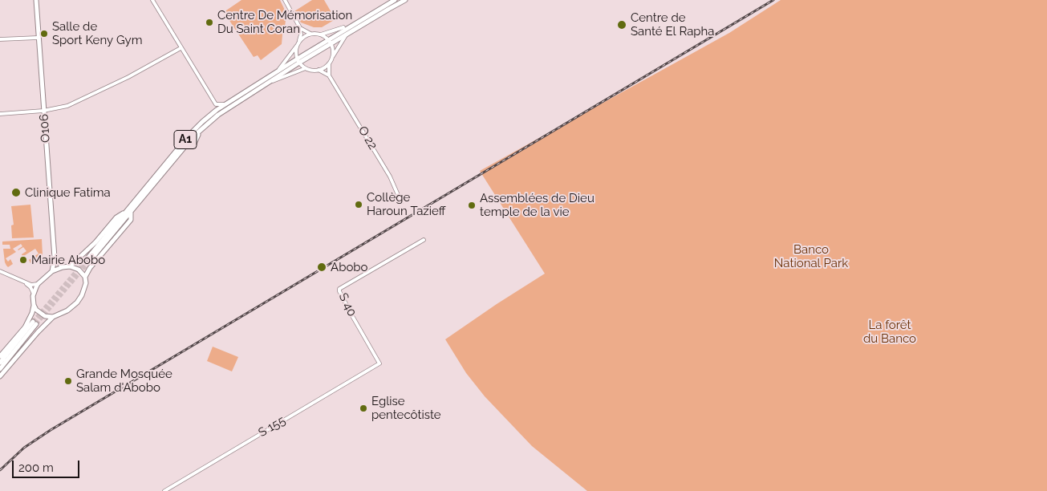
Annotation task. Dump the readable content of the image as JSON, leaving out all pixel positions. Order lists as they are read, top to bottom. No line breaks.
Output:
{"streets":{"main road":["O106","A1"],"street":["O 22","S 40","S 155"]},"crossings":[["S 40","S 155"]],"parks":["Banco National Park","La forêt du Banco"],"places":["Centre De Mémorisation Du Saint Coran","Centre de Santé El Rapha","Salle de Sport Keny Gym","Clinique Fatima","Collège Haroun Tazieff","Assemblées de Dieu temple de la vie","Mairie Abobo","Abobo","Grande Mosquée Salam d'Abobo","Eglise pentecôtiste"],"scale_bar":"200 m"}
